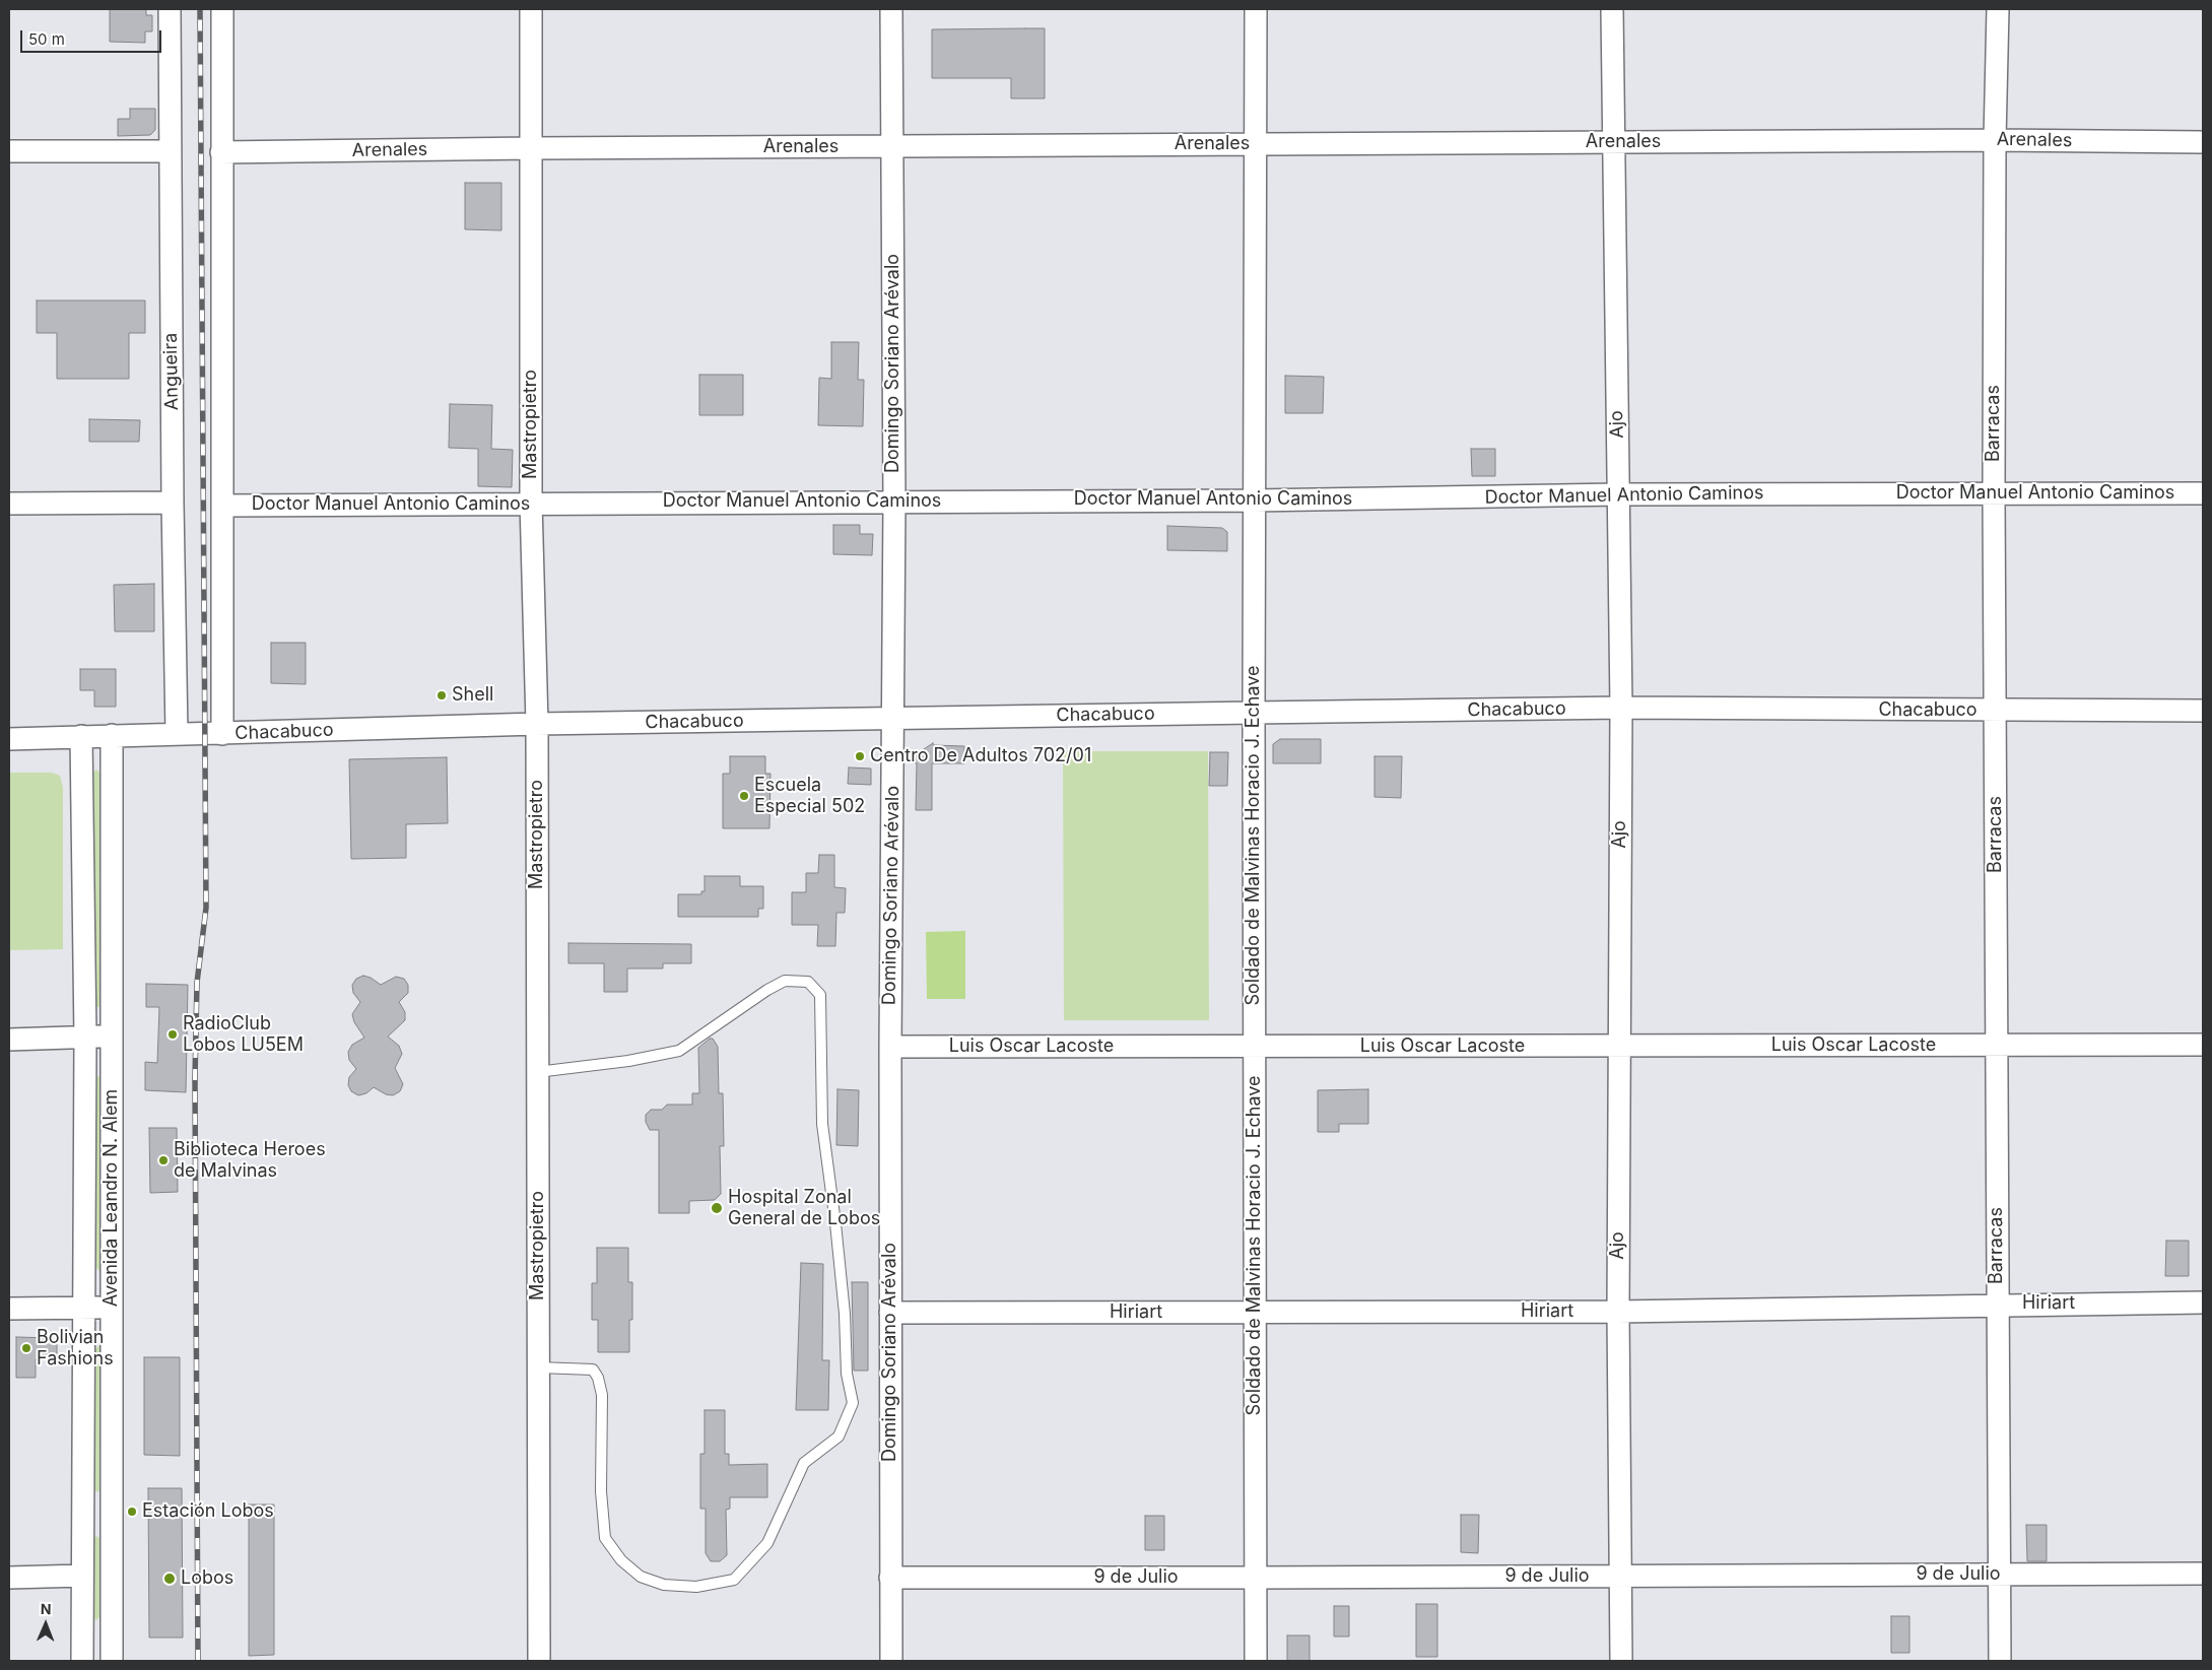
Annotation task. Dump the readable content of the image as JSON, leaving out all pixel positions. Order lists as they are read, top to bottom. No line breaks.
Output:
{"streets":{"street":["Arenales","Domingo Soriano Arévalo","Angueira","Barracas","Mastropietro","Ajo","Doctor Manuel Antonio Caminos","Chacabuco","Soldado de Malvinas Horacio J. Echave","Luis Oscar Lacoste","Avenida Leandro N. Alem","Hiriart","9 de Julio"]},"crossings":[["Arenales","Domingo Soriano Arévalo"],["Arenales","Barracas"],["Arenales","Mastropietro"],["Arenales","Ajo"],["Arenales","Soldado de Malvinas Horacio J. Echave"],["Domingo Soriano Arévalo","Doctor Manuel Antonio Caminos"],["Domingo Soriano Arévalo","Chacabuco"],["Domingo Soriano Arévalo","Luis Oscar Lacoste"],["Domingo Soriano Arévalo","Hiriart"],["Domingo Soriano Arévalo","9 de Julio"],["Angueira","Chacabuco"],["Barracas","Doctor Manuel Antonio Caminos"],["Barracas","Chacabuco"],["Barracas","Luis Oscar Lacoste"],["Barracas","Hiriart"],["Barracas","9 de Julio"],["Mastropietro","Doctor Manuel Antonio Caminos"],["Mastropietro","Chacabuco"],["Ajo","Doctor Manuel Antonio Caminos"],["Ajo","Chacabuco"],["Ajo","Luis Oscar Lacoste"],["Ajo","Hiriart"],["Ajo","9 de Julio"],["Doctor Manuel Antonio Caminos","Soldado de Malvinas Horacio J. Echave"],["Chacabuco","Soldado de Malvinas Horacio J. Echave"],["Chacabuco","Avenida Leandro N. Alem"],["Soldado de Malvinas Horacio J. Echave","Luis Oscar Lacoste"],["Soldado de Malvinas Horacio J. Echave","Hiriart"],["Soldado de Malvinas Horacio J. Echave","9 de Julio"]],"places":["Shell","Centro De Adultos 702/01","Escuela Especial 502","RadioClub Lobos LU5EM","Biblioteca Heroes de Malvinas","Hospital Zonal General de Lobos","Bolivian Fashions","Estación Lobos","Lobos"],"scale_bar":"50 m","north":"top"}
